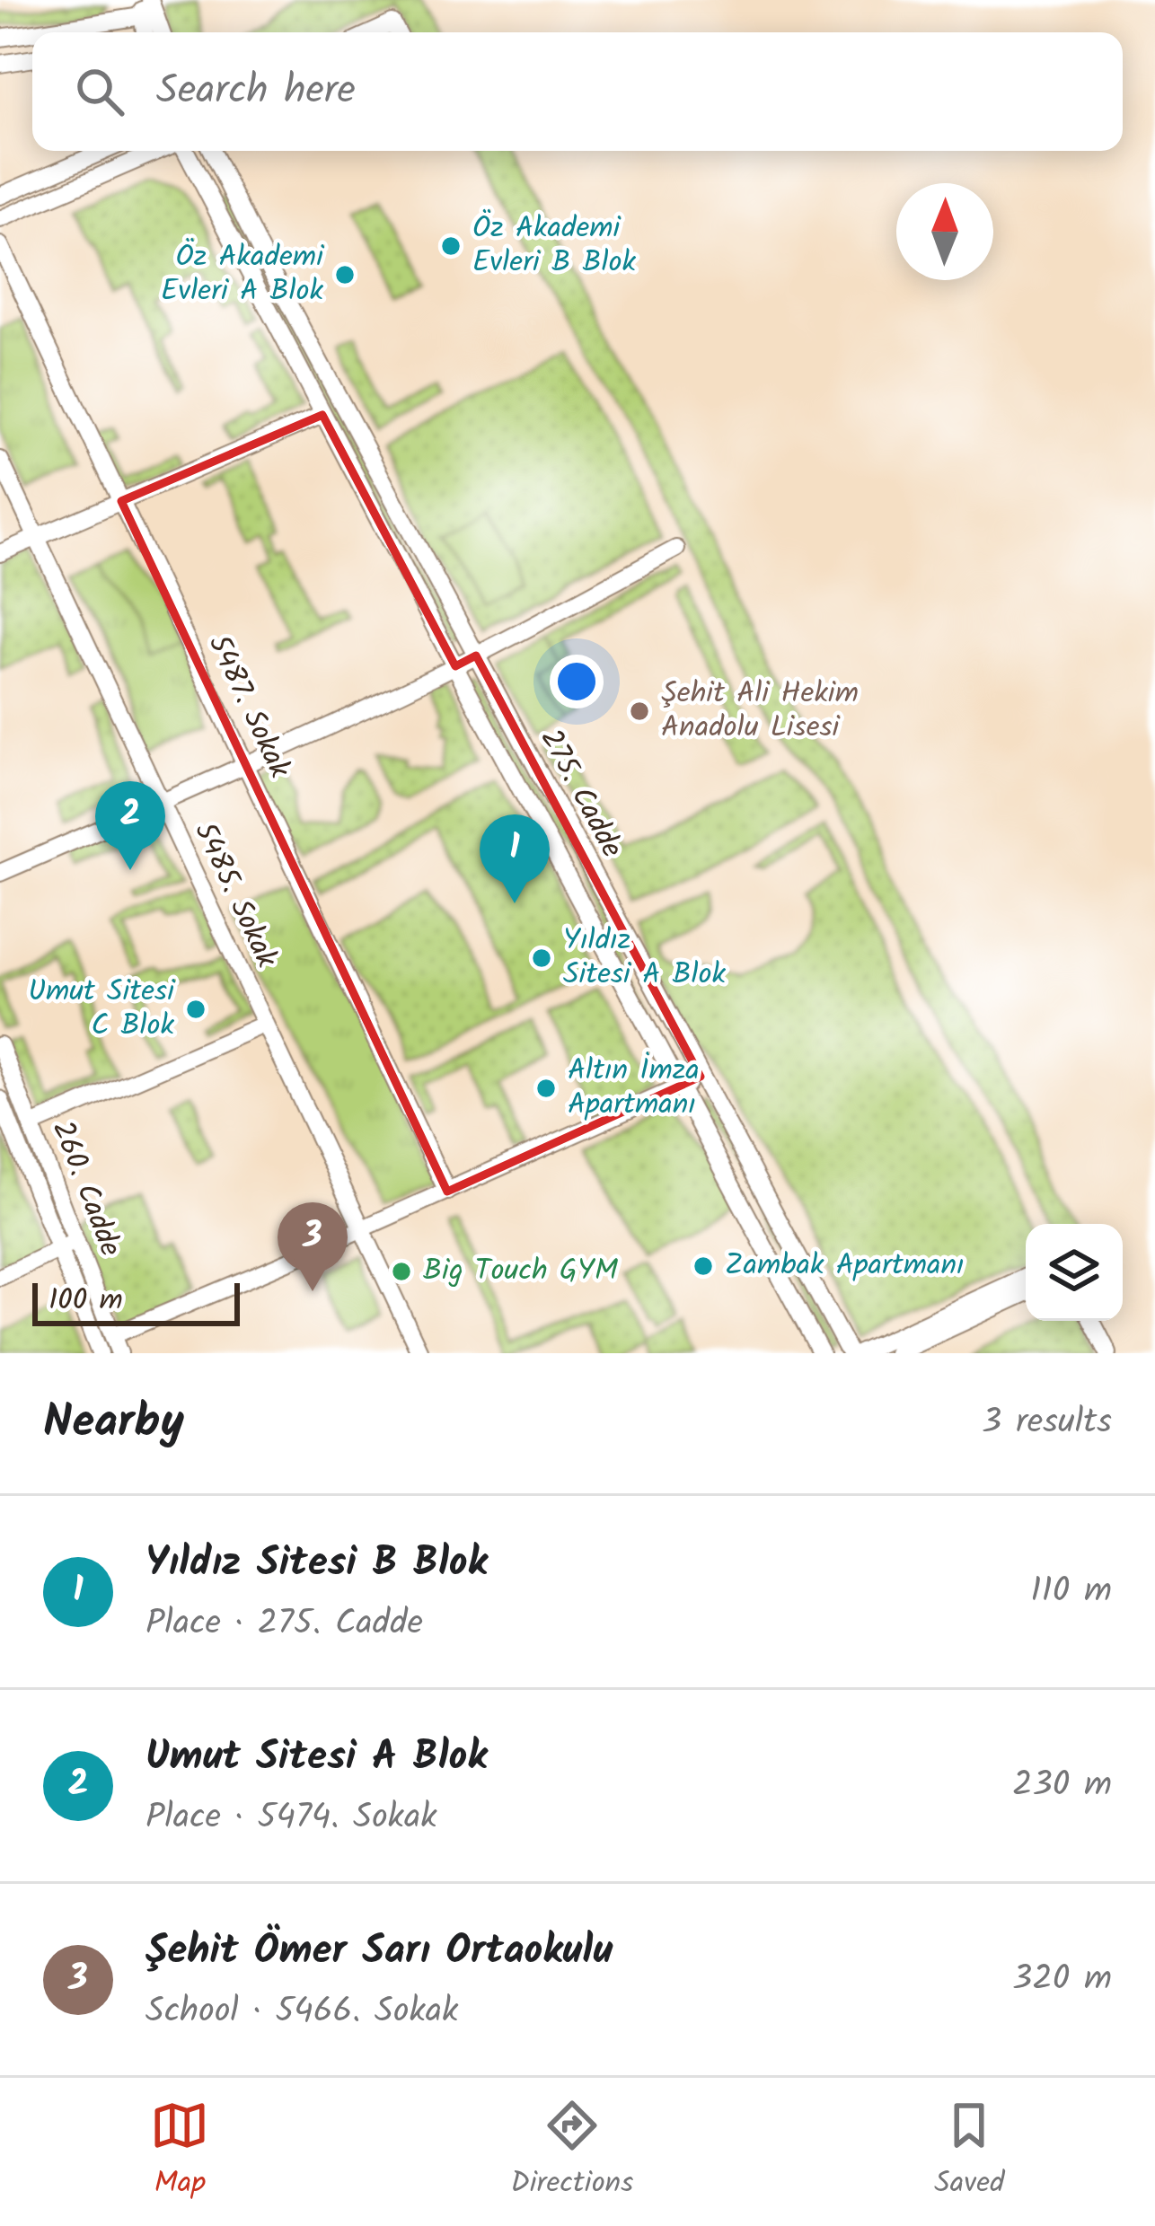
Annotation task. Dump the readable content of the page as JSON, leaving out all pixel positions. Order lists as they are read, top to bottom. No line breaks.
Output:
{"streets":{"street":["5487. Sokak","275. Cadde","5485. Sokak","260. Cadde"]},"places":["Öz Akademi Evleri B Blok","Öz Akademi Evleri A Blok","Şehit Ali Hekim Anadolu Lisesi","Yıldız Sitesi A Blok","Umut Sitesi C Blok","Altın İmza Apartmanı","Zambak Apartmanı","Big Touch GYM"],"scale_bar":"100 m","north":"top","page":{"search":"Search here","pins":["2","1","3"],"scale":"100 m","heading":["Nearby","3 results"],"list":[{"mark":"1","name":"Yıldız Sitesi B Blok","note":"Place · 275. Cadde","value":"110 m"},{"mark":"2","name":"Umut Sitesi A Blok","note":"Place · 5474. Sokak","value":"230 m"},{"mark":"3","name":"Şehit Ömer Sarı Ortaokulu","note":"School · 5466. Sokak","value":"320 m"}],"nav":["Map","Directions","Saved"]}}
